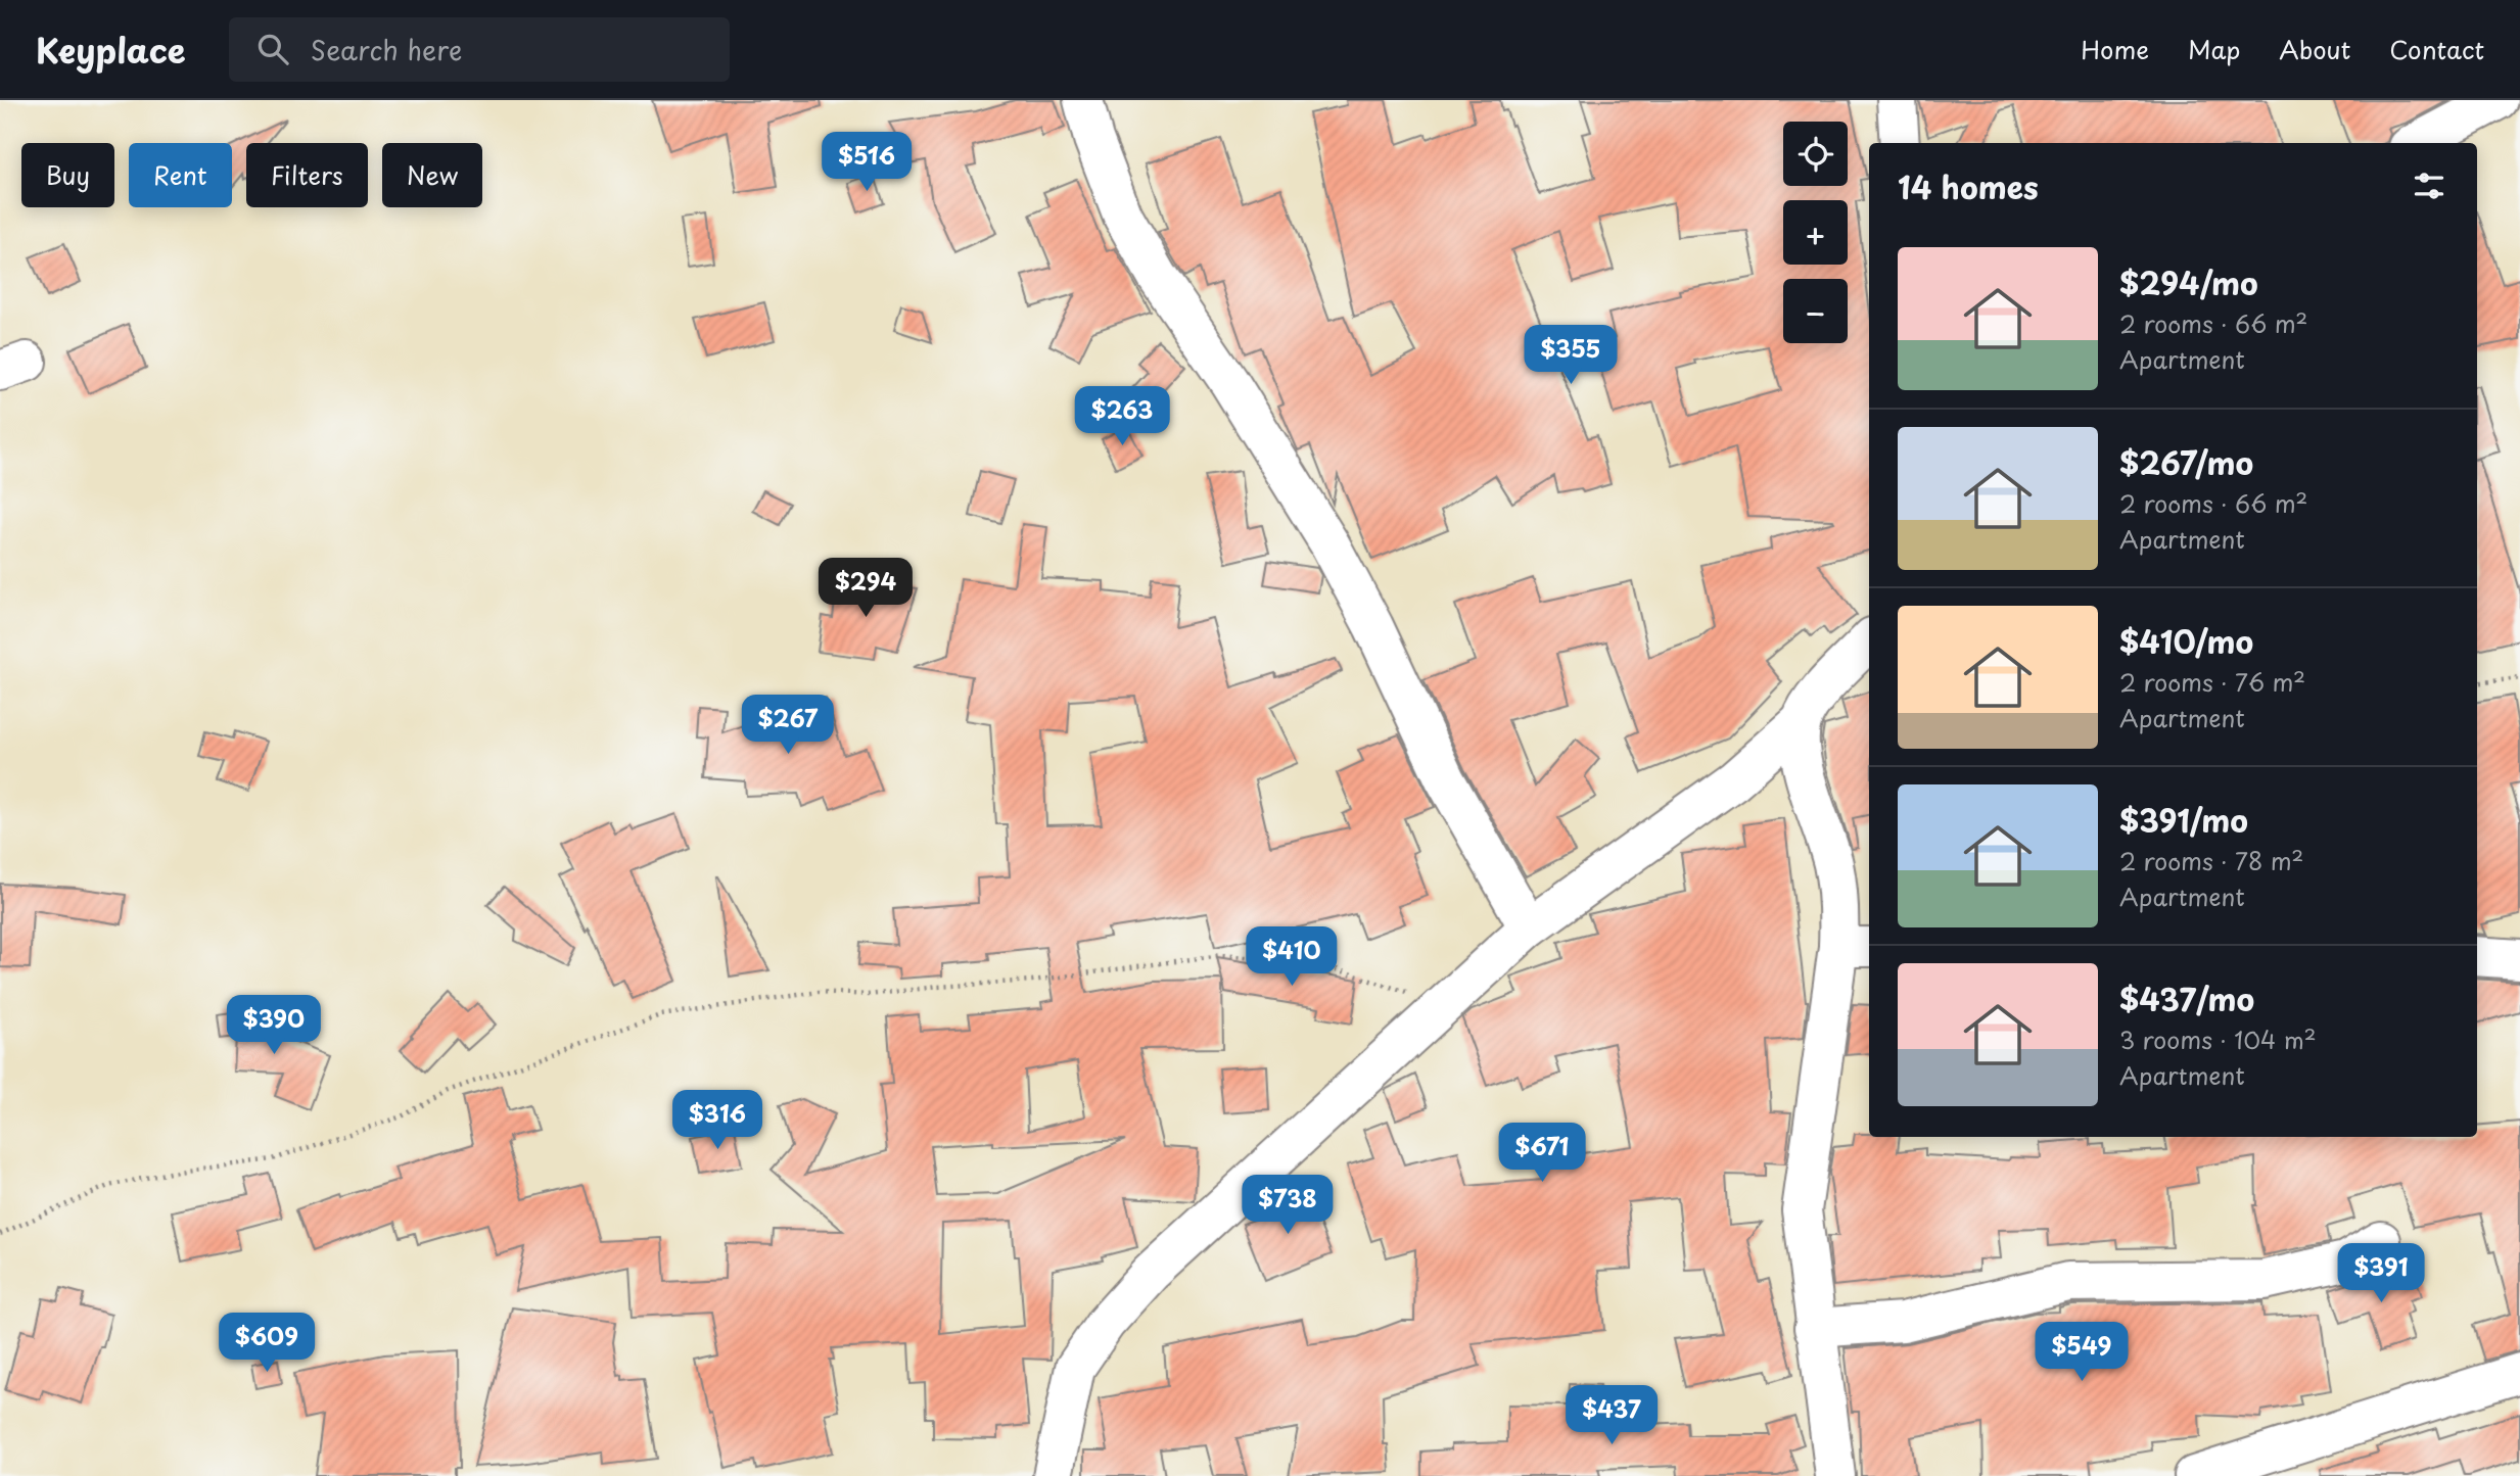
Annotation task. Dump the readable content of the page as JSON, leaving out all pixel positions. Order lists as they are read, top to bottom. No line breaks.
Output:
{"page":{"header":"Keyplace","search":"Search here","nav":["Home","Map","About","Contact"],"map_buttons":["+","−"],"price":["$516","$355","$263","$294","$267","$410","$390","$316","$671","$738","$391","$609","$549","$437"],"chip":["Buy","Rent","Filters","New"],"heading":"14 homes","list":[{"name":"$294/mo","note":"2 rooms · 66 m² · Apartment"},{"name":"$267/mo","note":"2 rooms · 66 m² · Apartment"},{"name":"$410/mo","note":"2 rooms · 76 m² · Apartment"},{"name":"$391/mo","note":"2 rooms · 78 m² · Apartment"},{"name":"$437/mo","note":"3 rooms · 104 m² · Apartment"}]}}
